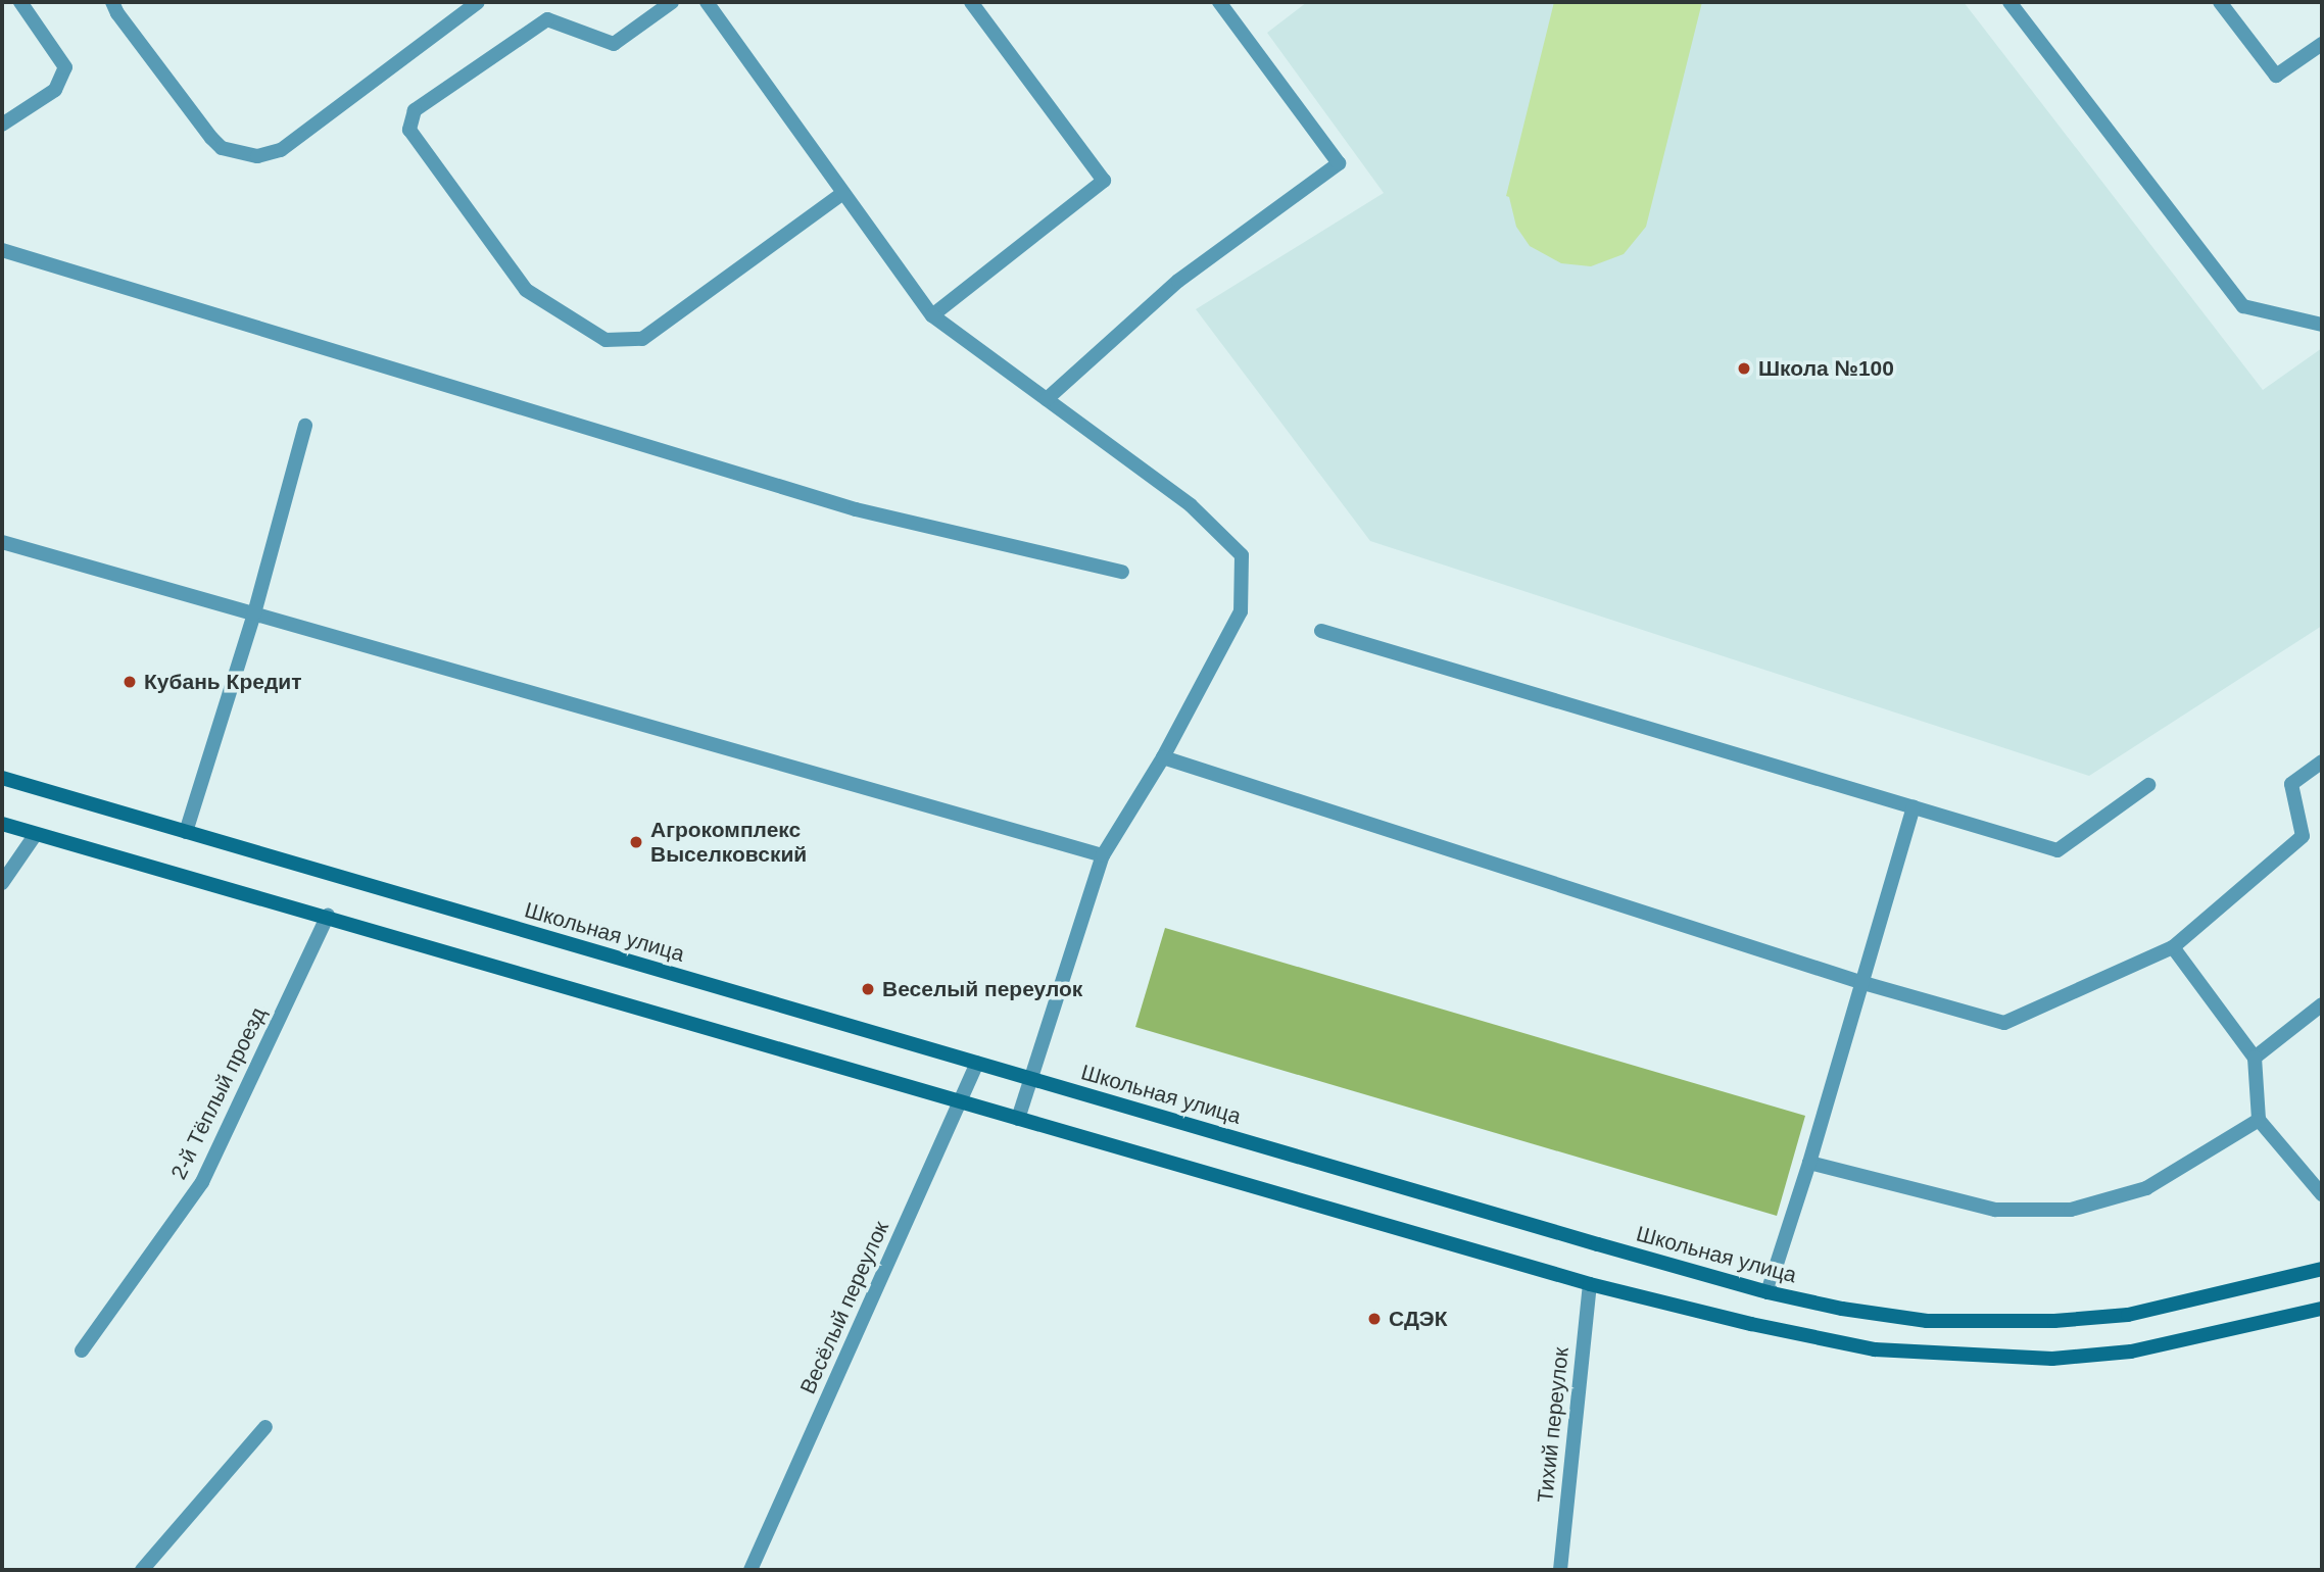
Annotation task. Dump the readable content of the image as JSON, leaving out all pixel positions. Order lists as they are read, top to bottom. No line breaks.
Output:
{"streets":{"main road":["Школьная улица"],"street":["2-й Тёплый проезд","Весёлый переулок","Тихий переулок"]},"crossings":[["Школьная улица","Весёлый переулок"]],"places":["Школа №100","Кубань Кредит","Агрокомплекс Выселковский","Веселый переулок","СДЭК"]}
